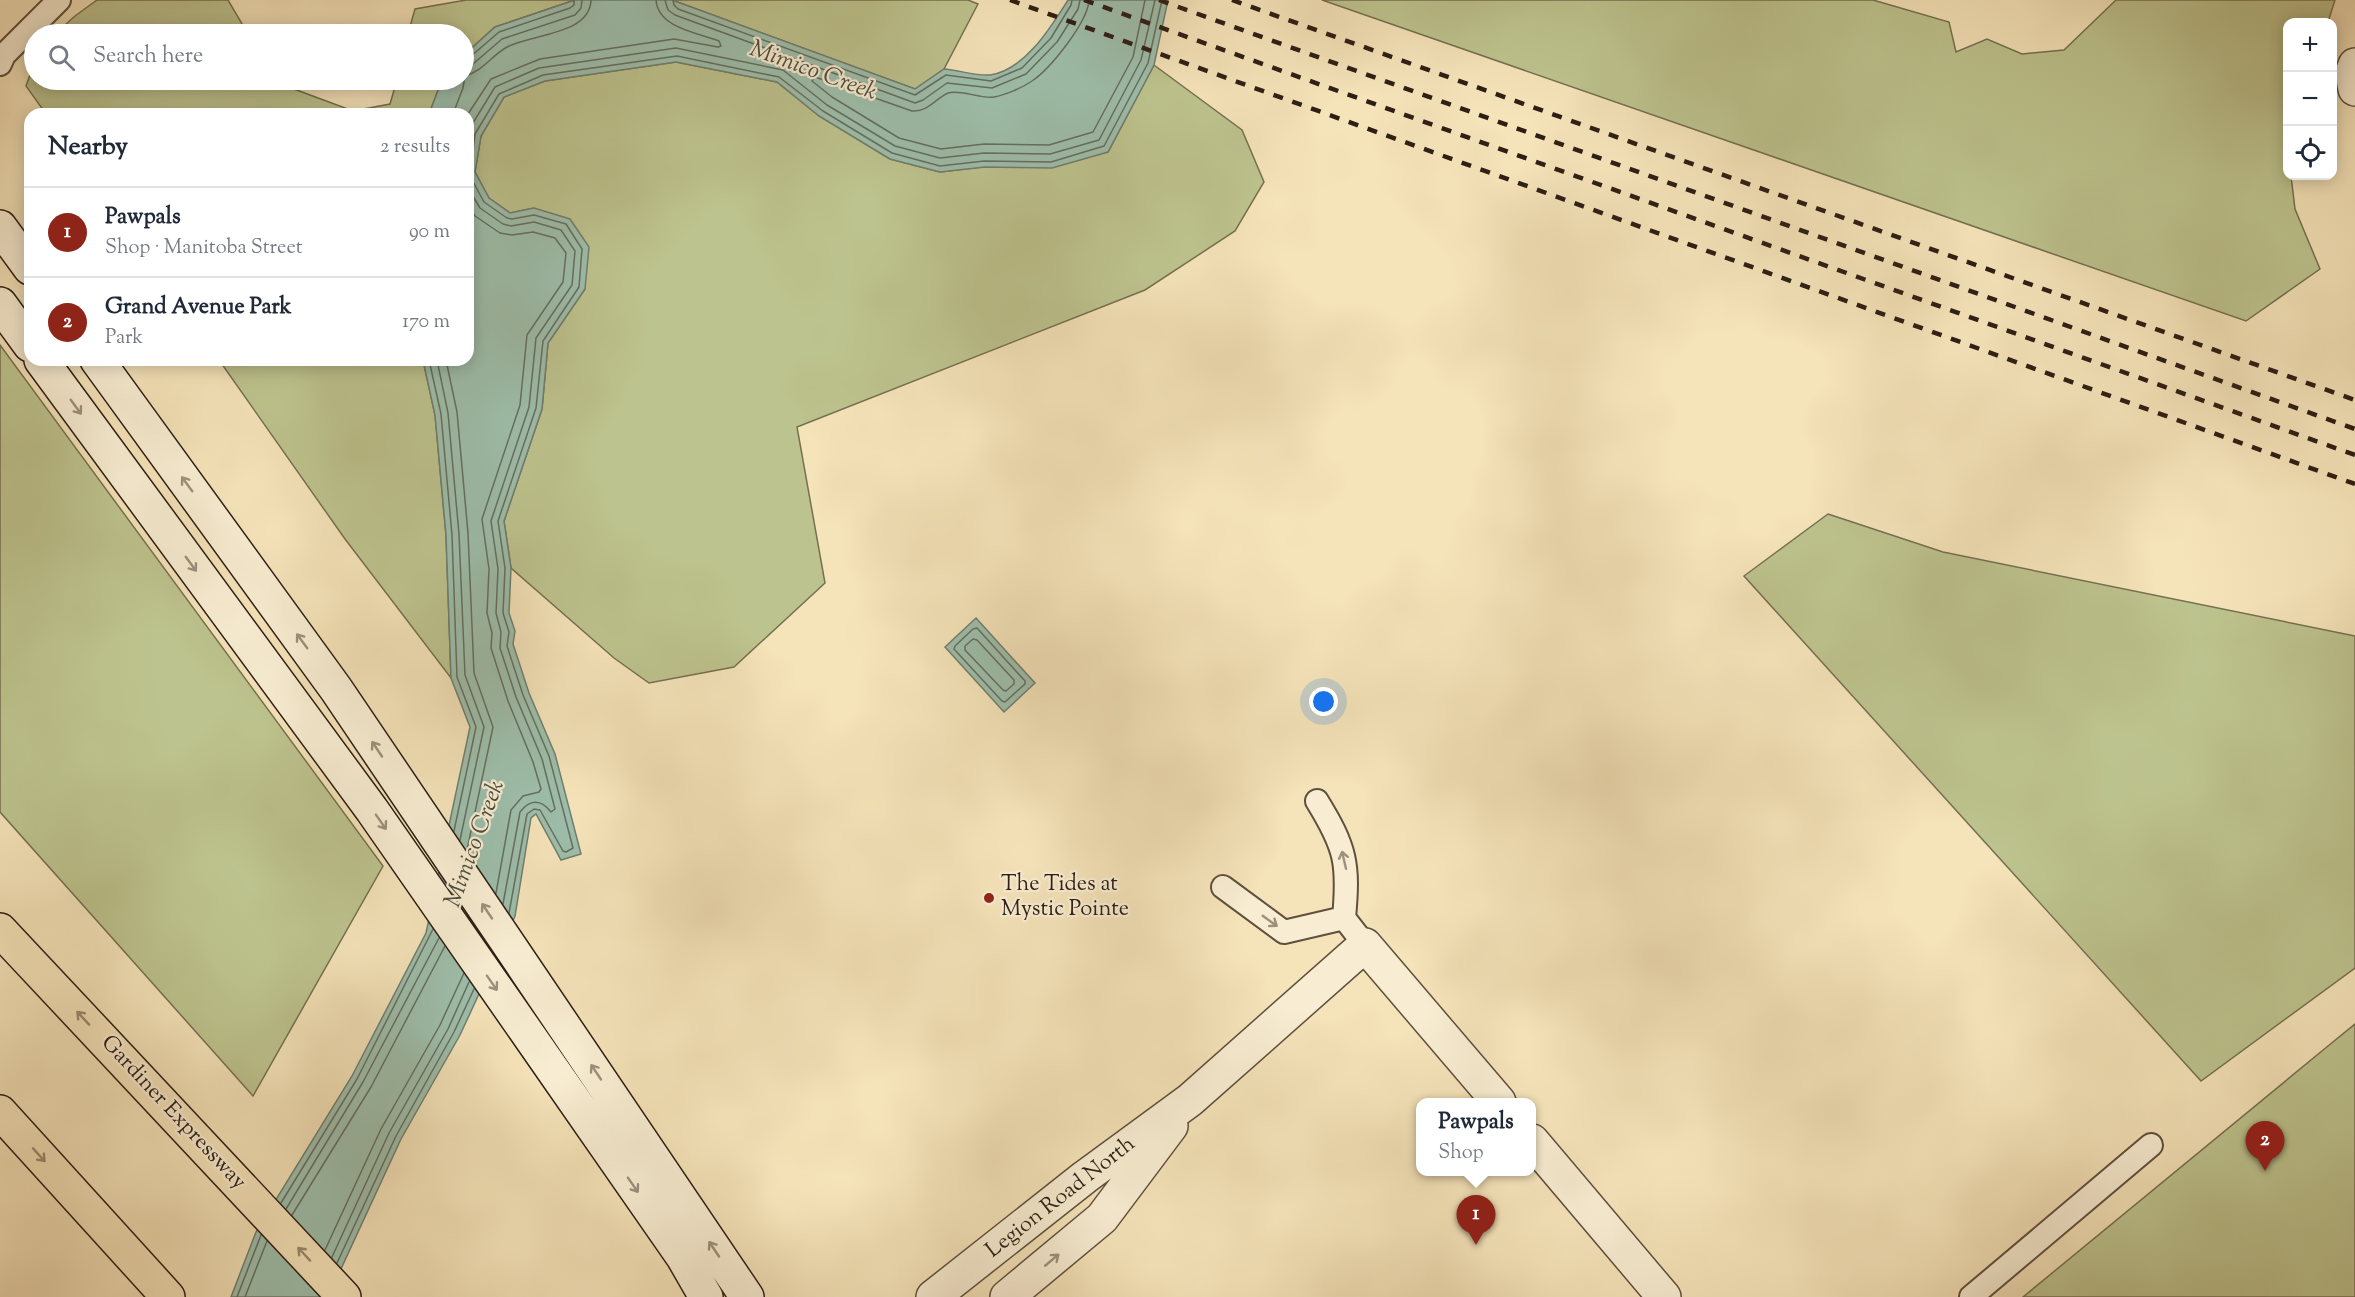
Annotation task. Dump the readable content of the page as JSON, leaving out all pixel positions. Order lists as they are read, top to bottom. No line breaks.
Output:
{"streets":{"highway":["Gardiner Expressway"],"main road":["Legion Road North"]},"water":["Mimico Creek"],"places":["The Tides at Mystic Pointe"],"page":{"map_buttons":["+","−"],"search":"Search here","heading":["Nearby","2 results"],"list":[{"mark":"1","name":"Pawpals","note":"Shop · Manitoba Street","value":"90 m"},{"mark":"2","name":"Grand Avenue Park","note":"Park","value":"170 m"}],"popup":["Pawpals","Shop"],"pins":["2","1"]}}
